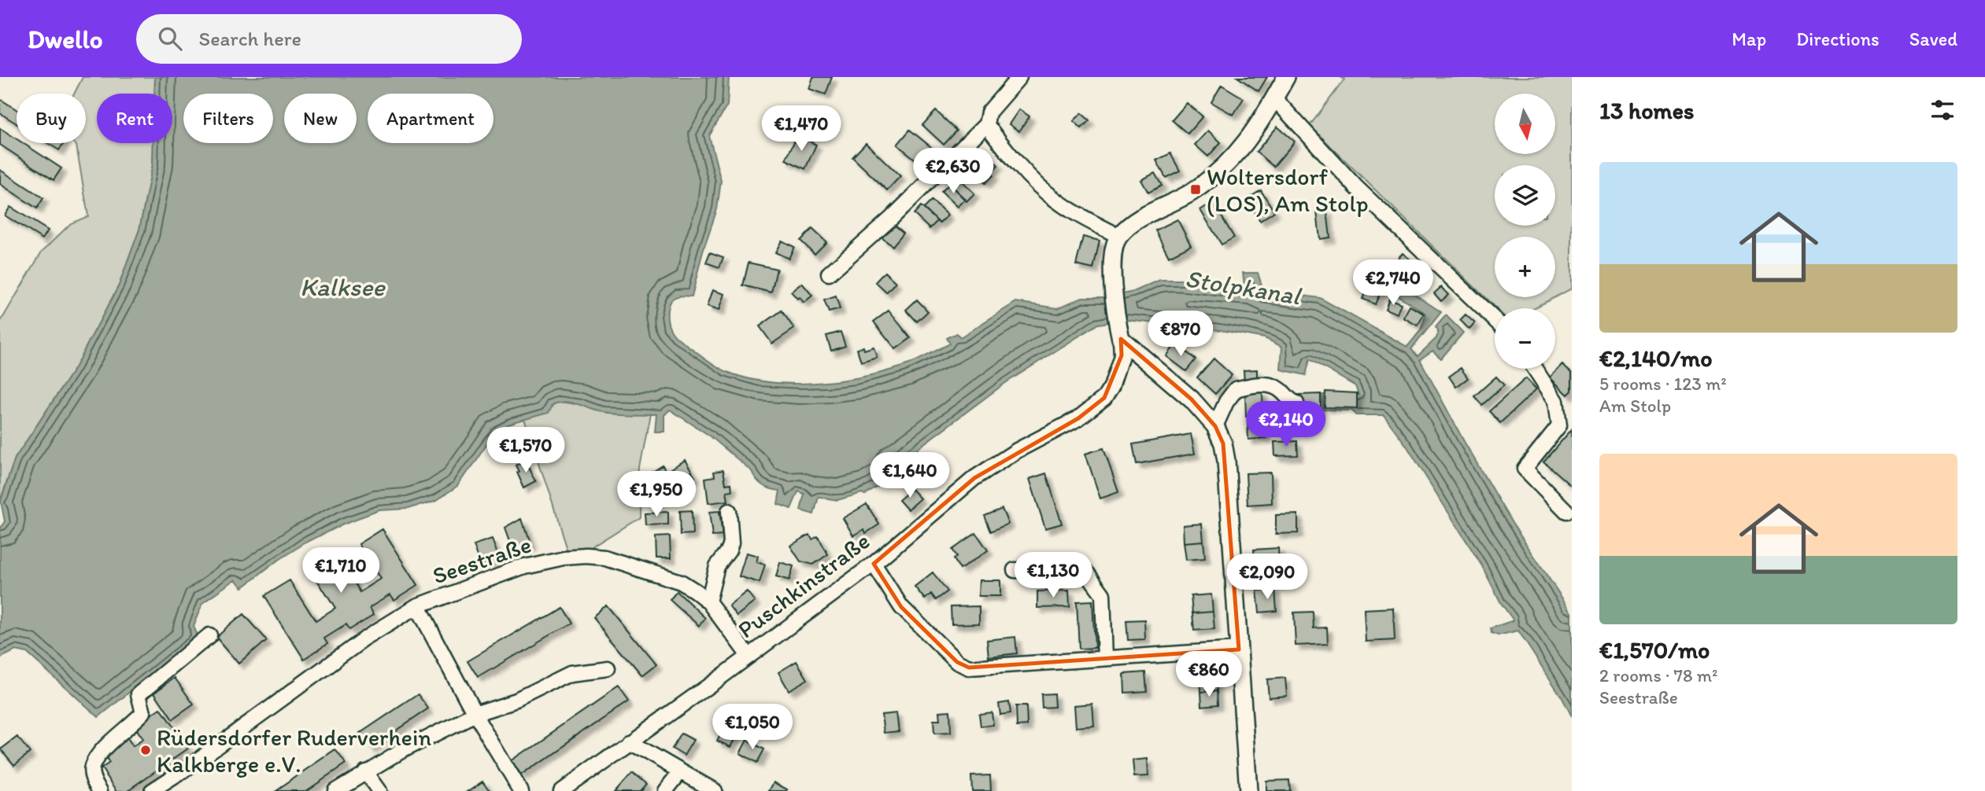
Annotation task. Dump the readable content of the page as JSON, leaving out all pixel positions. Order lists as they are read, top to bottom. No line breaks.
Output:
{"streets":{"street":["Seestraße","Puschkinstraße"]},"crossings":[["Seestraße","Puschkinstraße"]],"water":["Kalksee","Stolpkanal"],"places":{"transit":["Woltersdorf (LOS), Am Stolp"],"other":["Rüdersdorfer Ruderverhein Kalkberge e.V."]},"north":"bottom","page":{"header":"Dwello","search":"Search here","nav":["Map","Directions","Saved"],"heading":"13 homes","map_buttons":["+","−"],"chip":["Buy","Rent","Filters","New","Apartment"],"price":["€1,470","€2,630","€2,740","€870","€2,140","€1,570","€1,640","€1,950","€1,710","€1,130","€2,090","€860","€1,050"],"list":[{"name":"€2,140/mo","note":"5 rooms · 123 m² · Am Stolp"},{"name":"€1,570/mo","note":"2 rooms · 78 m² · Seestraße"}]}}
